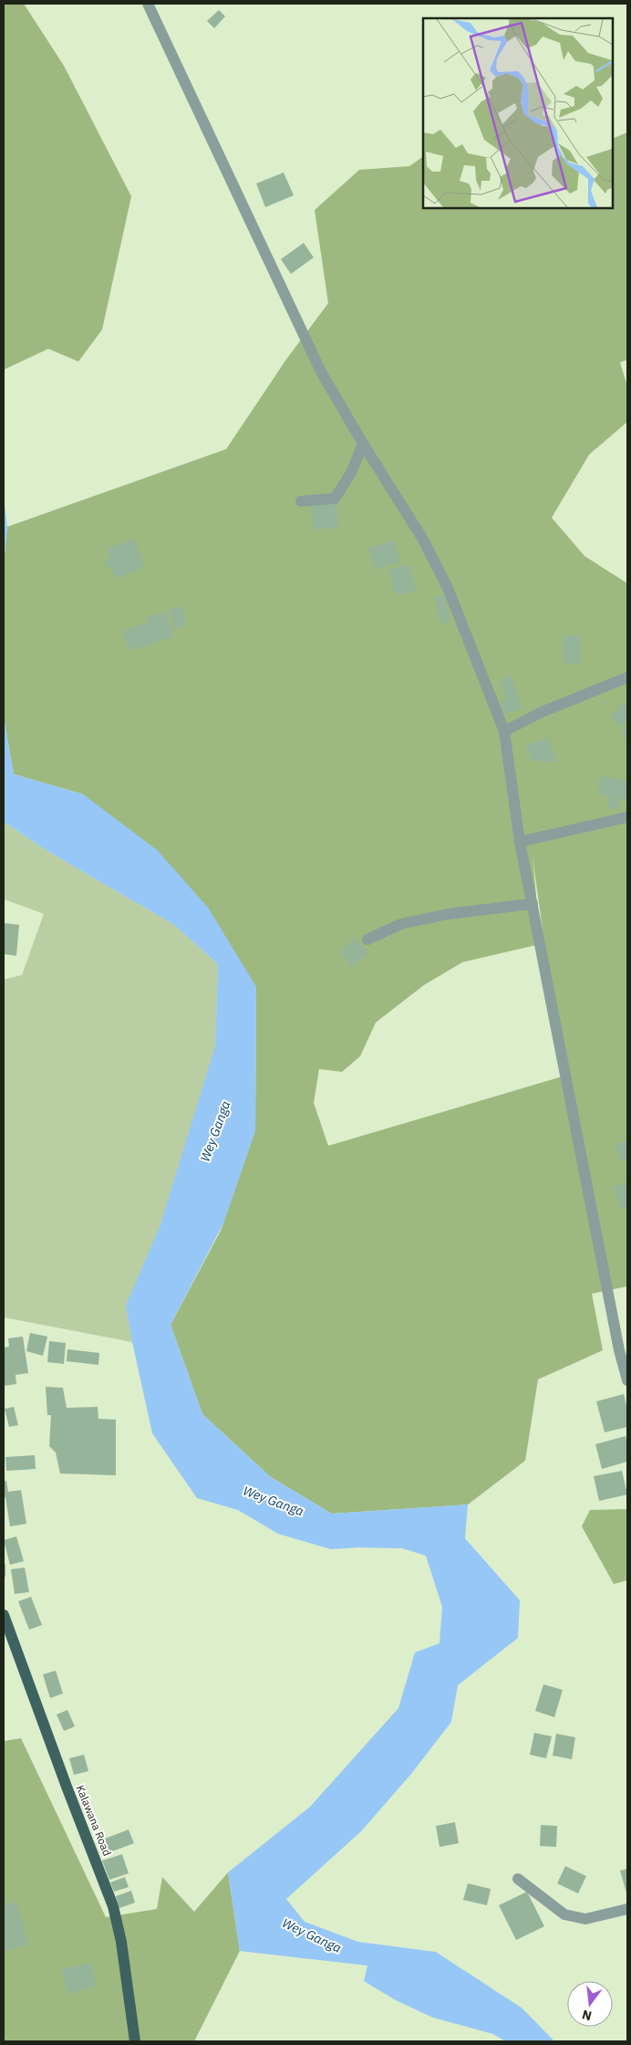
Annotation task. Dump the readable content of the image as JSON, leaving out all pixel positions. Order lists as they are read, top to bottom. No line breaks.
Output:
{"streets":{"main road":["Kalawana Road"]},"water":["Wey Ganga"],"north":"bottom"}
